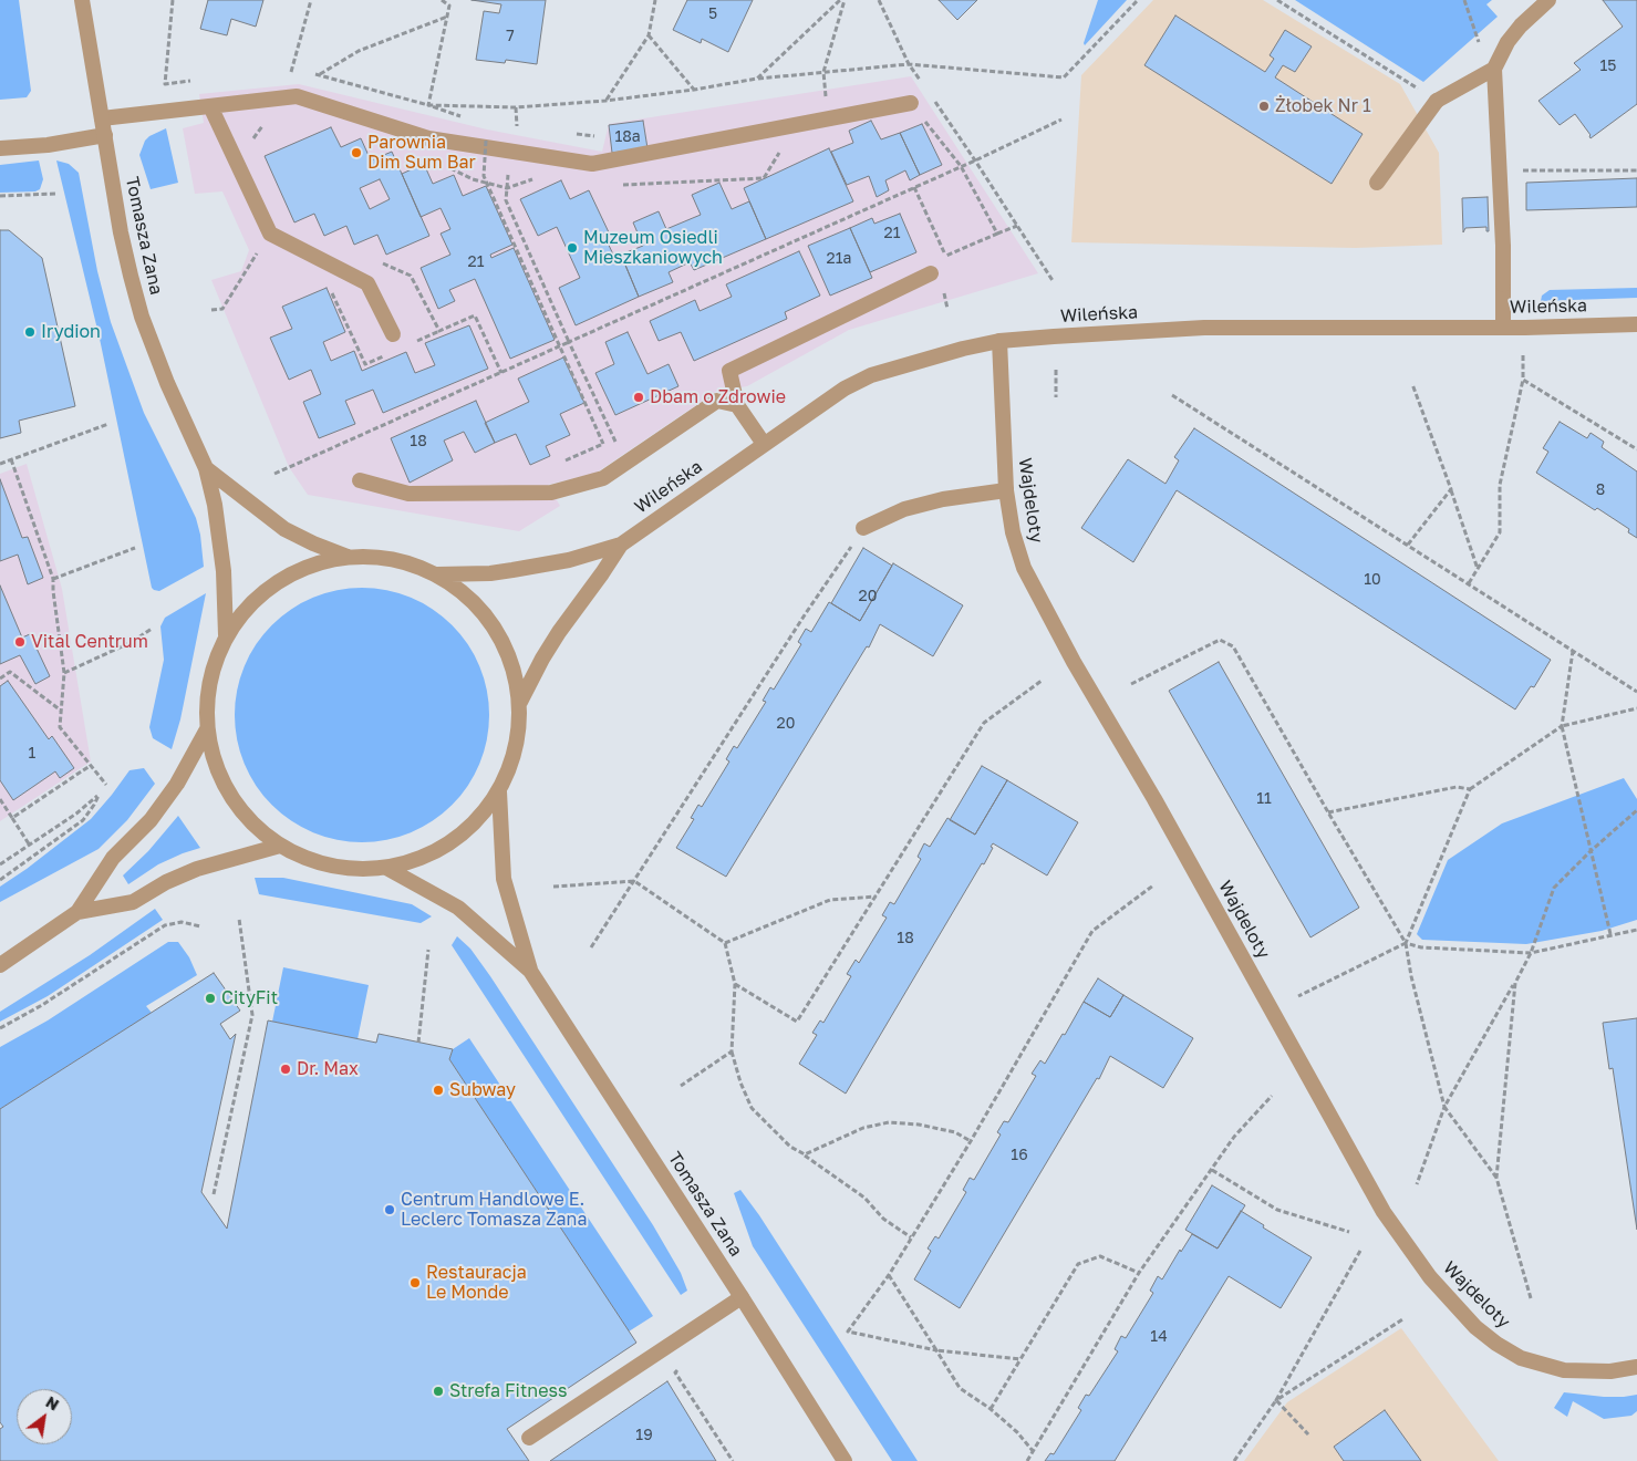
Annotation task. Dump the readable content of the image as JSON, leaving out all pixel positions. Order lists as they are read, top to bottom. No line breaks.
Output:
{"streets":{"street":["Tomasza Zana","Wileńska","Wajdeloty"]},"crossings":[["Wileńska","Wajdeloty"]],"places":["Żłobek Nr 1","Parownia Dim Sum Bar","Muzeum Osiedli Mieszkaniowych","Irydion","Dbam o Zdrowie","Vital Centrum","CityFit","Dr. Max","Subway","Centrum Handlowe E. Leclerc Tomasza Zana","Restauracja Le Monde","Strefa Fitness"],"house_numbers":["5","7","15","18a","21","21a","21","18","8","10","20","20","1","11","18","16","14","19"],"north":"top right"}
